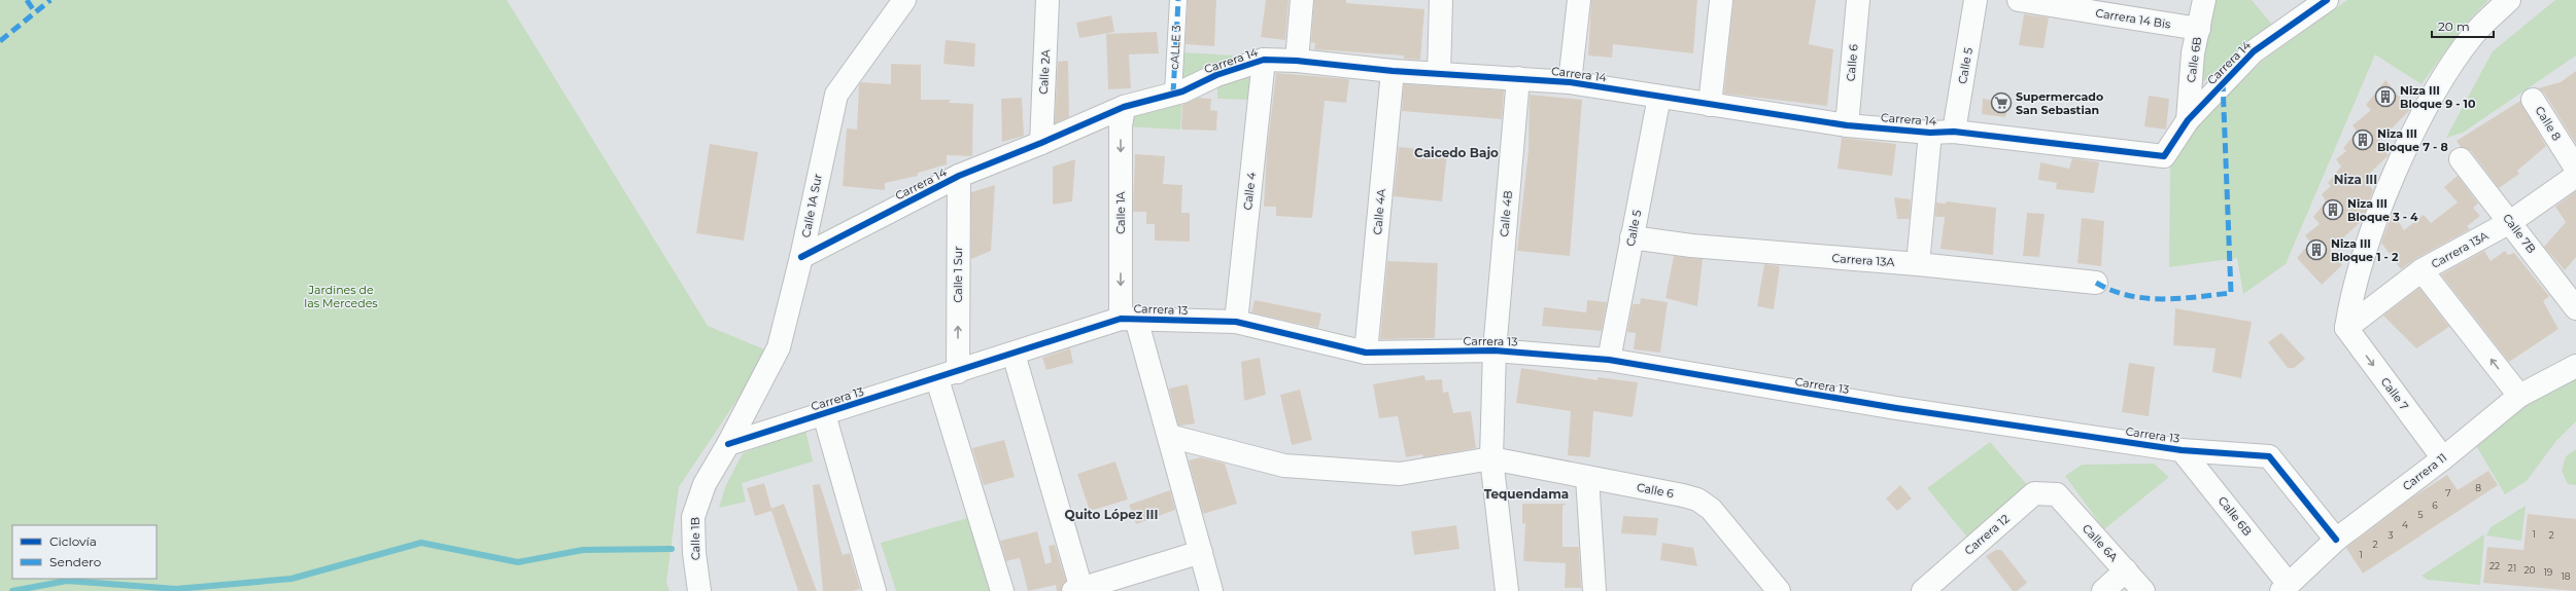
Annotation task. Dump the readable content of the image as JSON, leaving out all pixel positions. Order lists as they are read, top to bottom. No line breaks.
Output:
{"streets":{"street":["Carrera 14 Bis","cALLE 3","Calle 6B","Carrera 14","Calle 6","Calle 5","Calle 2A","Calle 8","Calle 4","Calle 1A Sur","Calle 4A","Calle 1A","Calle 4B","Calle 7B","Carrera 13A","Calle 1 Sur","Carrera 13","Calle 7","Carrera 11","Carrera 12","Calle 1B","Calle 6A"]},"crossings":[["Carrera 14 Bis","Calle 6B"],["cALLE 3","Carrera 14"],["Calle 6B","Carrera 14"],["Calle 6B","Carrera 13"],["Calle 6B","Carrera 11"],["Carrera 14","Calle 6"],["Carrera 14","Calle 5"],["Carrera 14","Calle 2A"],["Carrera 14","Calle 4"],["Carrera 14","Calle 1A Sur"],["Carrera 14","Calle 4A"],["Carrera 14","Calle 1A"],["Carrera 14","Calle 4B"],["Carrera 14","Calle 1 Sur"],["Calle 6","Calle 4B"],["Calle 5","Carrera 13A"],["Calle 5","Carrera 13"],["Calle 4","Carrera 13"],["Calle 1A Sur","Carrera 13"],["Calle 1A Sur","Calle 1B"],["Calle 4A","Carrera 13"],["Calle 1A","Carrera 13"],["Calle 4B","Carrera 13"],["Calle 7B","Carrera 13A"],["Carrera 13A","Calle 7"],["Calle 1 Sur","Carrera 13"],["Carrera 13","Carrera 11"],["Carrera 13","Calle 1B"],["Calle 7","Carrera 11"],["Carrera 12","Calle 6A"]],"one_way":["Calle 1A","Calle 1 Sur"],"districts":["Caicedo Bajo","Niza III","Tequendama","Quito López III"],"parks":["Jardines de las Mercedes"],"places":{"building":["Niza III Bloque 9 - 10","Niza III Bloque 7 - 8","Niza III Bloque 3 - 4","Niza III Bloque 1 - 2"],"supermarket":["Supermercado San Sebastian"]},"house_numbers":["8","7","6","5","4","1","3","2","2","1","22","21","20","19","18"],"legend":["Ciclovía","Sendero"],"scale_bar":"20 m"}
